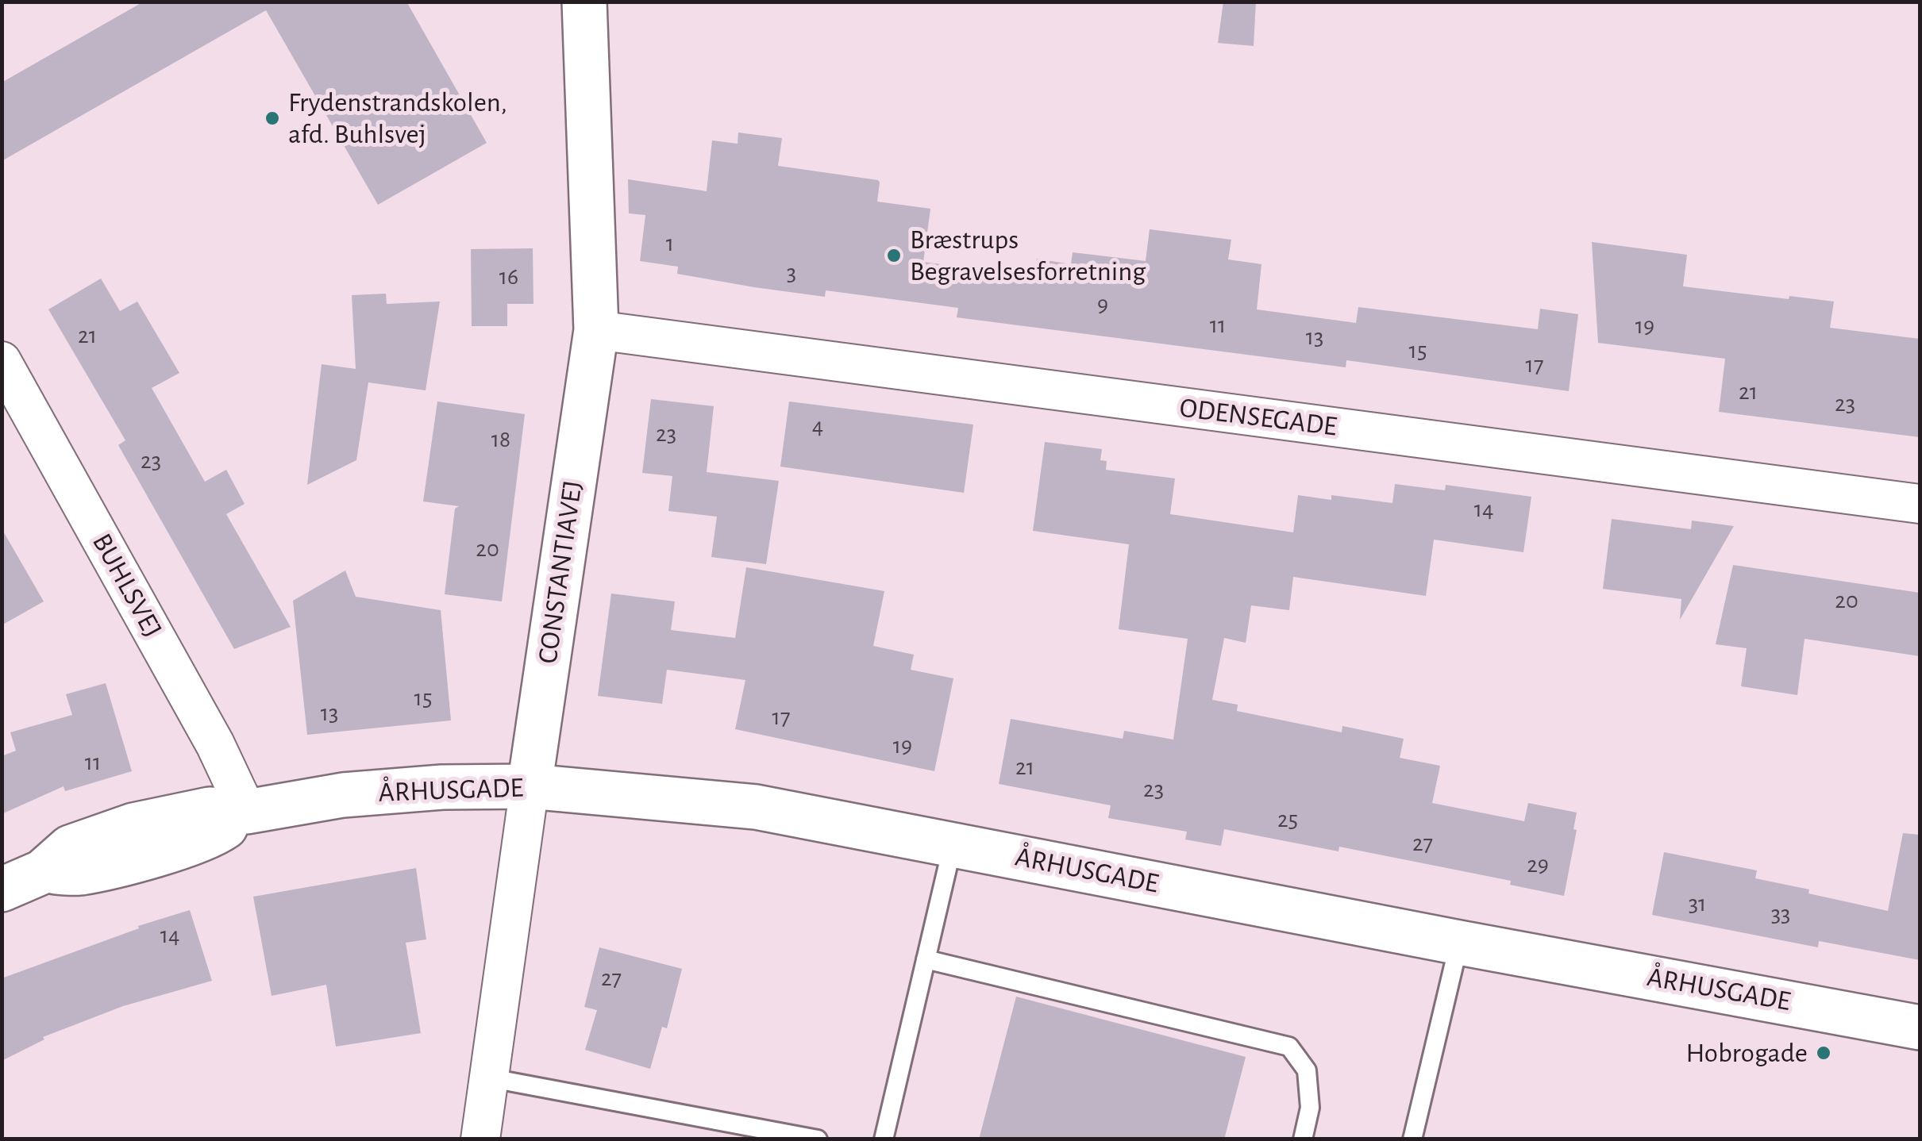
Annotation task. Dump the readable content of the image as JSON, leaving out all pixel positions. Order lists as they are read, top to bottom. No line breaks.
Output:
{"streets":{"street":["ODENSEGADE","CONSTANTIAVEJ","BUHLSVEJ","ÅRHUSGADE"]},"crossings":[["ODENSEGADE","CONSTANTIAVEJ"],["CONSTANTIAVEJ","ÅRHUSGADE"],["BUHLSVEJ","ÅRHUSGADE"]],"places":["Frydenstrandskolen, afd. Buhlsvej","Bræstrups Begravelsesforretning","Hobrogade"],"house_numbers":["1","3","16","9","11","19","21","13","15","17","21","23","4","23","18","23","14","20","20","15","13","17","19","11","21","23","25","27","29","31","33","14","27"]}
